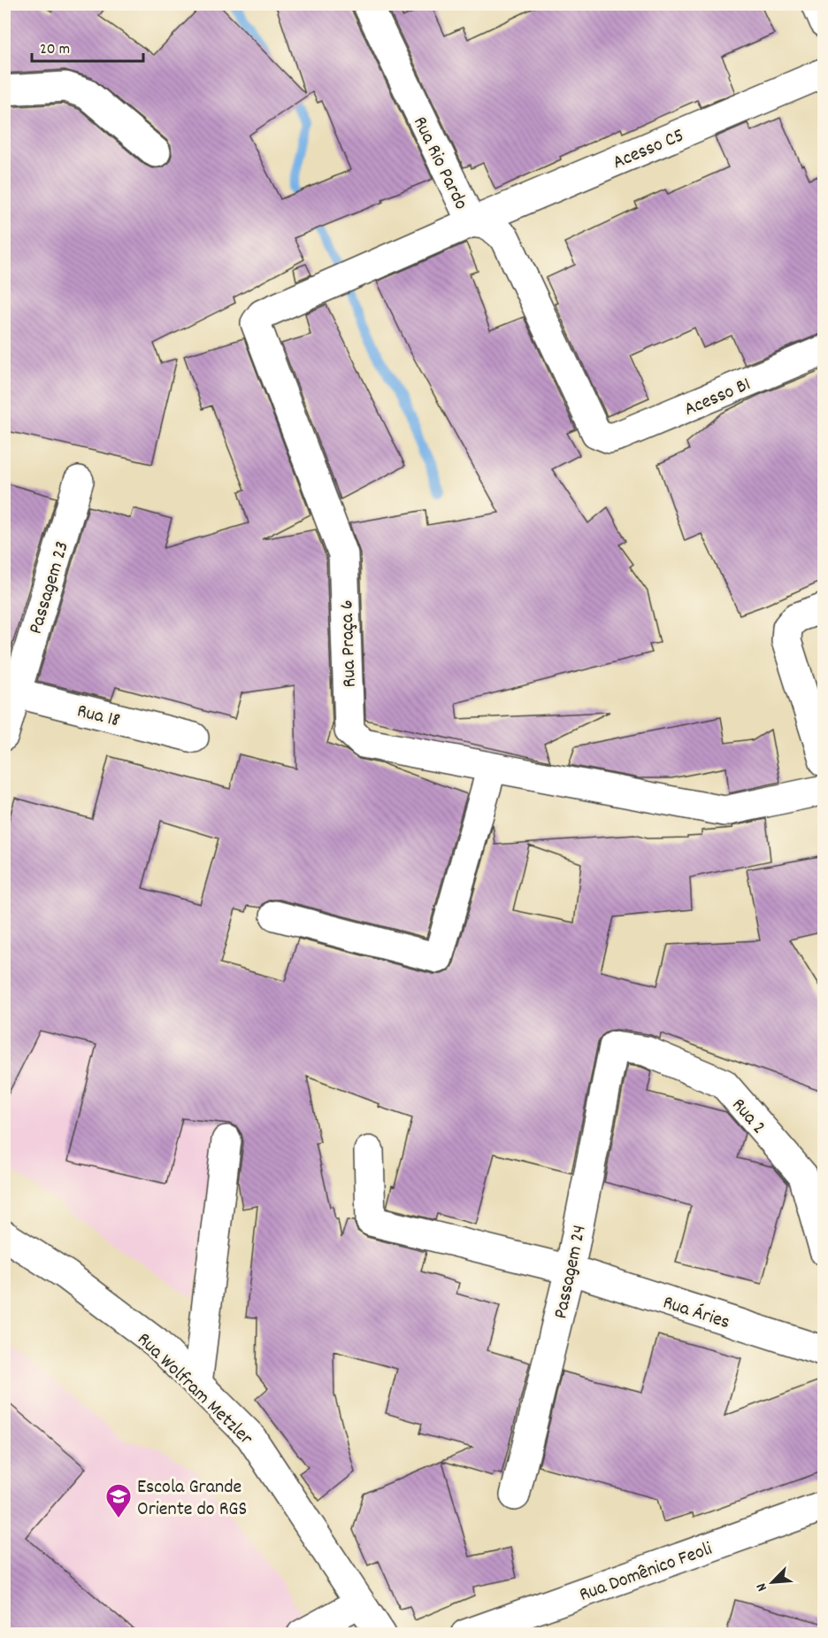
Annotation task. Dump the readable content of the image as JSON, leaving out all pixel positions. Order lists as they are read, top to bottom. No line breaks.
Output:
{"streets":{"street":["Acesso C5","Rua Rio Pardo","Acesso B1","Passagem 23","Rua Praça 6","Rua 18","Rua 2","Passagem 24","Rua Áries","Rua Wolfram Metzler","Rua Domênico Feoli"]},"crossings":[["Acesso C5","Rua Rio Pardo"],["Acesso C5","Rua Praça 6"],["Rua Rio Pardo","Acesso B1"],["Rua Rio Pardo","Rua Praça 6"],["Passagem 23","Rua 18"],["Rua 2","Passagem 24"],["Passagem 24","Rua Áries"]],"places":{"school or university":["Escola Grande Oriente do RGS"]},"scale_bar":"20 m","north":"bottom left"}
